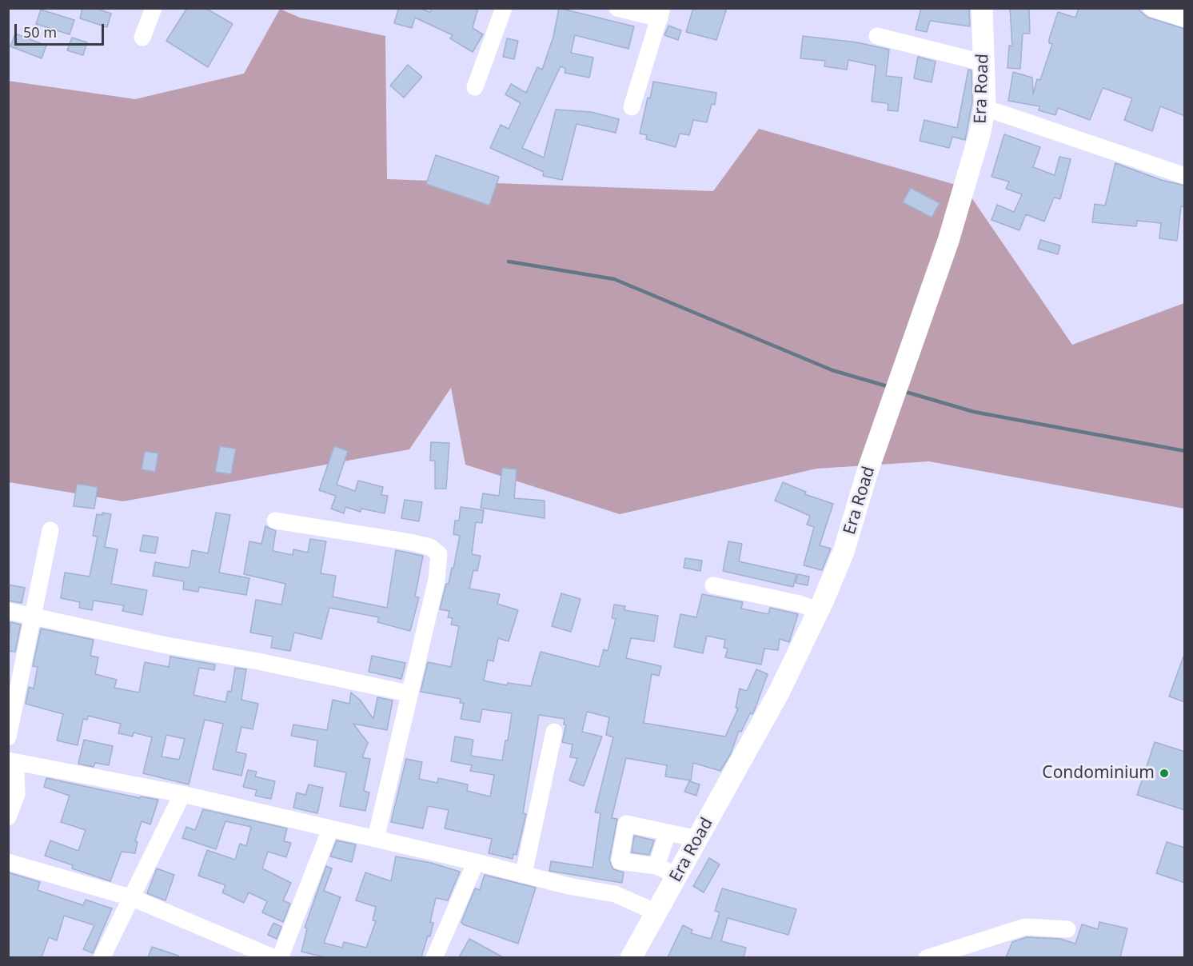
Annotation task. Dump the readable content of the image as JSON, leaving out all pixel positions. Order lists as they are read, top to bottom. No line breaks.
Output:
{"streets":{"main road":["Era Road"]},"places":["Condominium"],"scale_bar":"50 m"}
